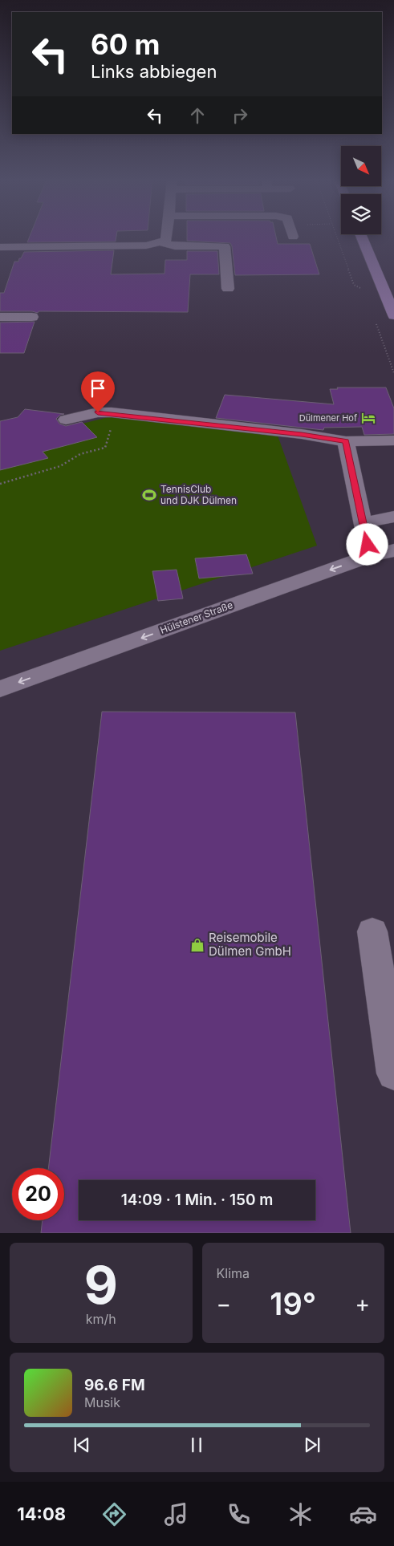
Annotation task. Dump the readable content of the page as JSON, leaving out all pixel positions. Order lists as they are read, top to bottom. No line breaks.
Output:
{"streets":{"street":["Hülstener Straße"]},"one_way":["Hülstener Straße"],"places":{"hotel":["Dülmener Hof"],"sports":["TennisClub und DJK Dülmen"],"shop":["Reisemobile Dülmen GmbH"]},"north":"bottom right","page":{"turn":["60 m","Links abbiegen"],"limit":"20","trip":"14:09 · 1 Min. · 150 m","tile":[["9","km/h"],"Klima"],"heat":["−","19°","+"],"song":["96.6 FM","Musik"],"tabs":"14:08"}}
